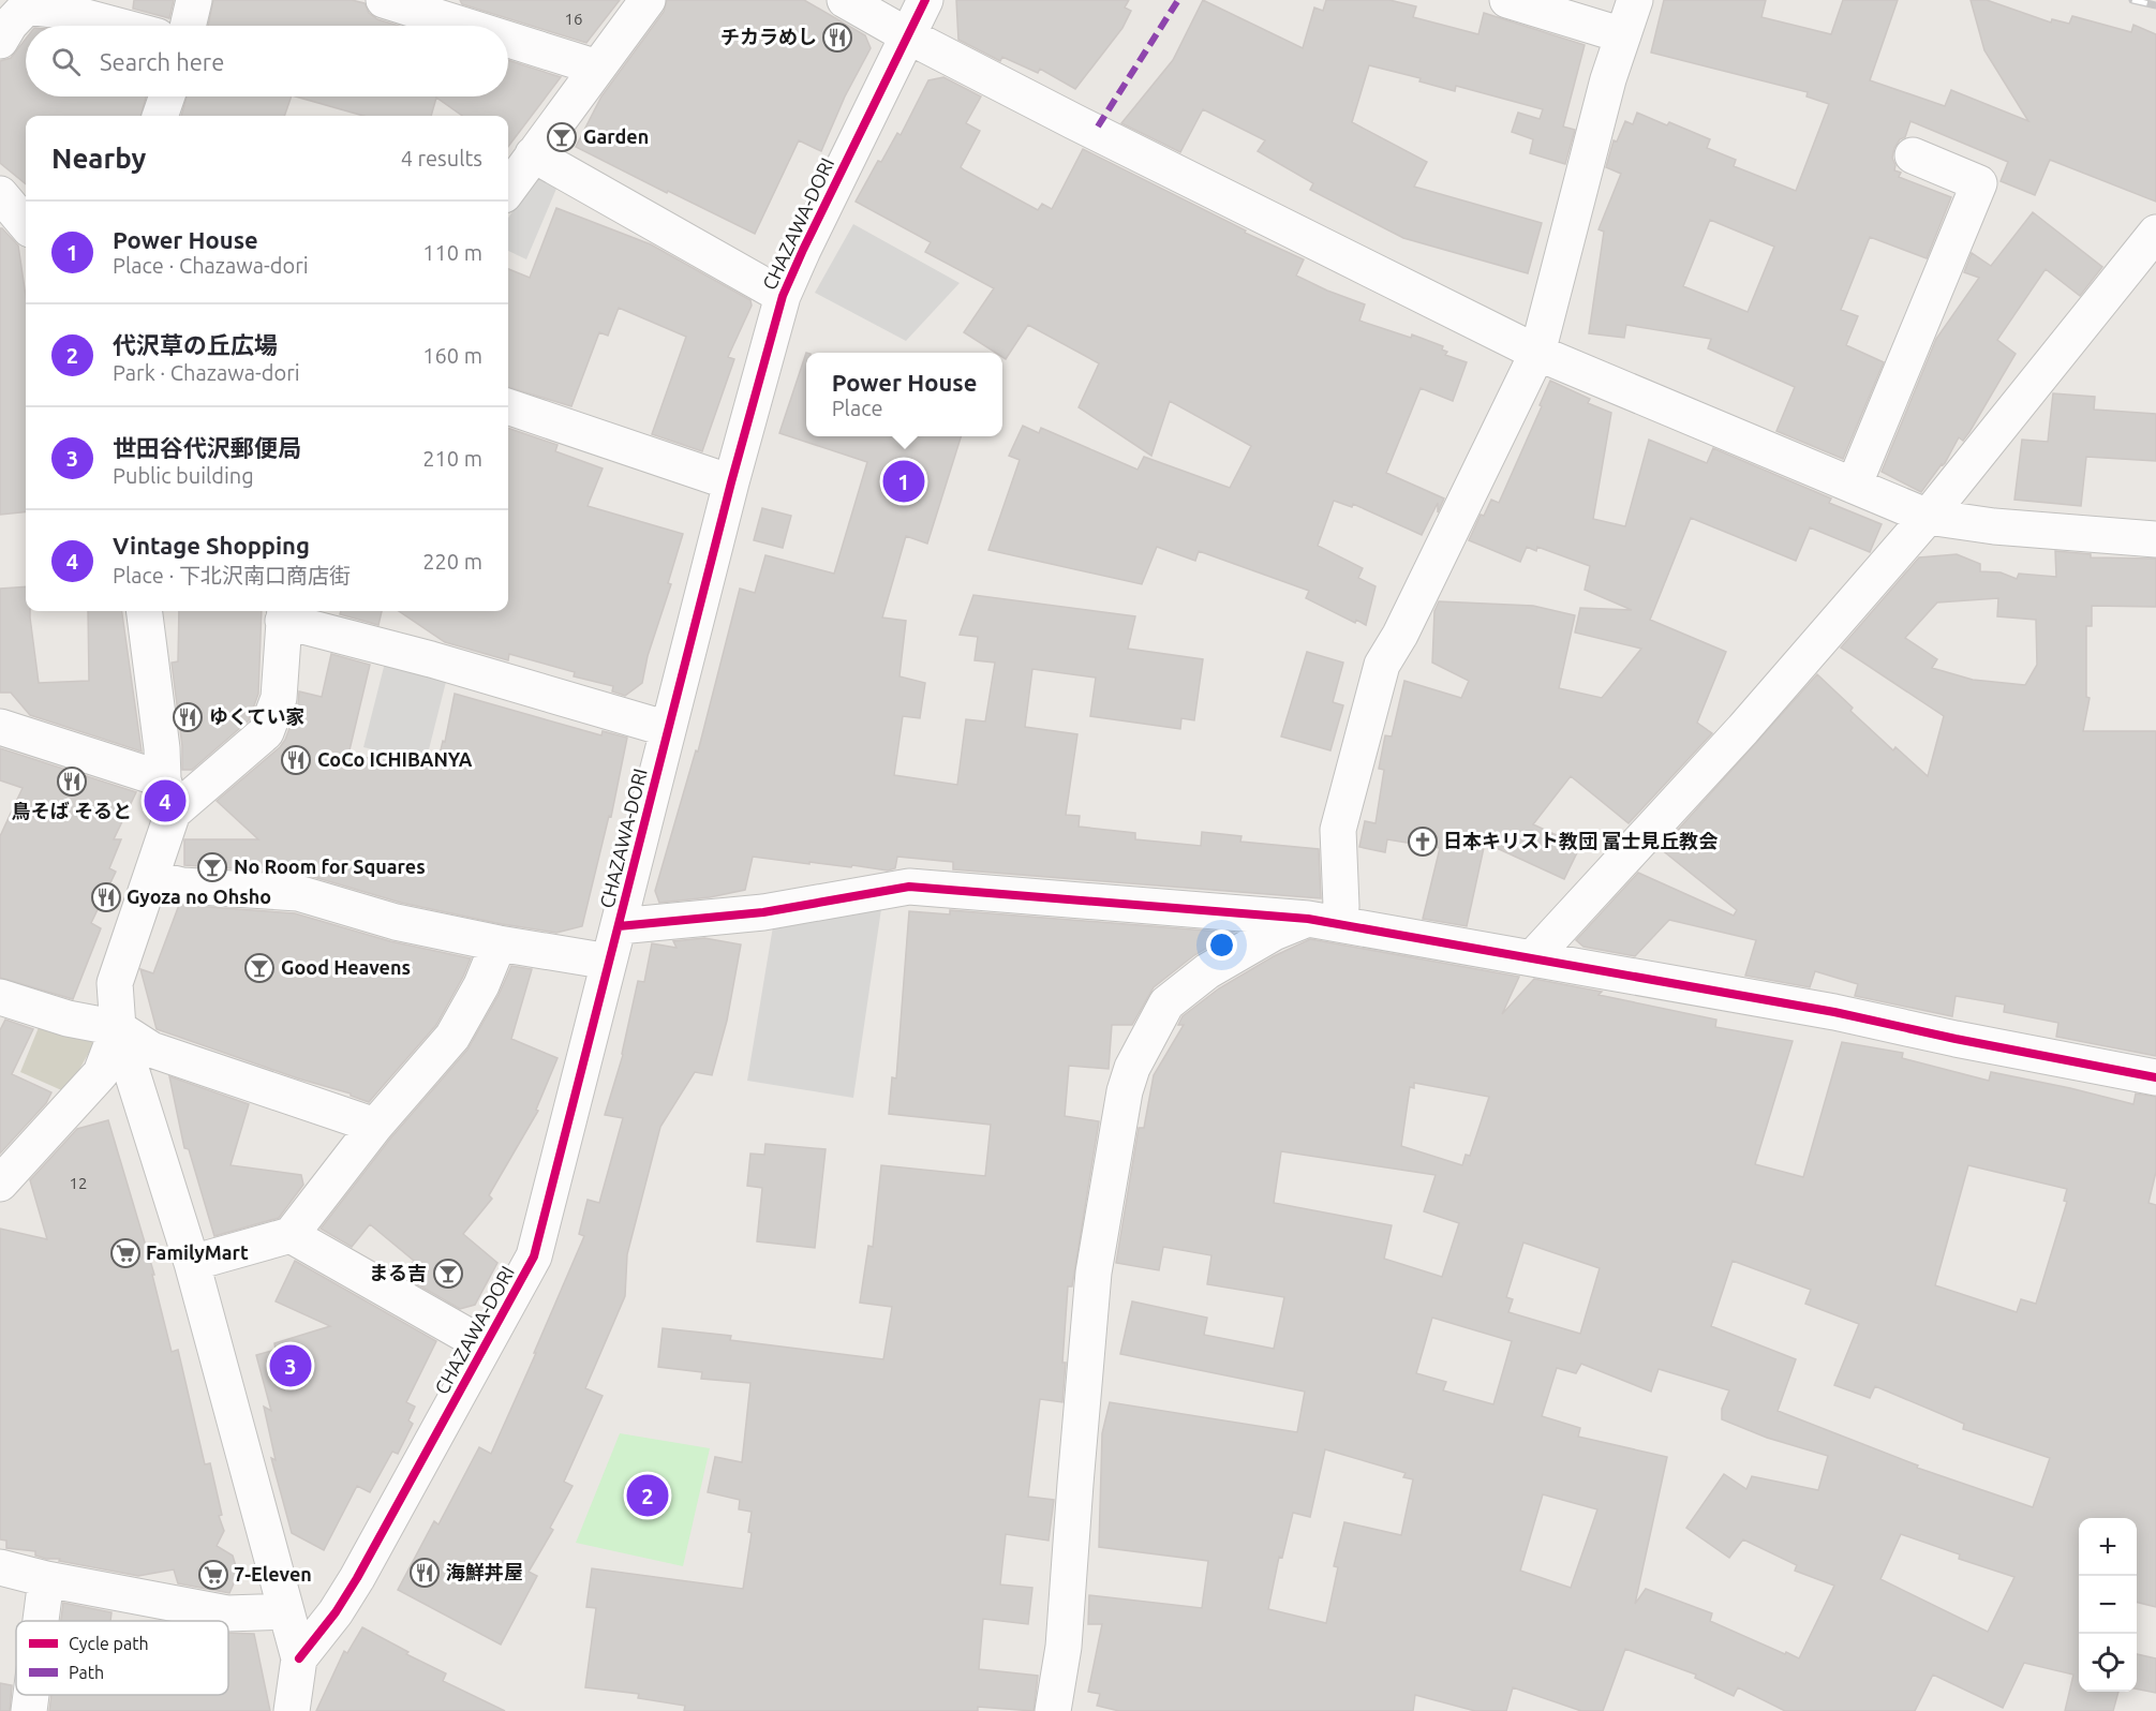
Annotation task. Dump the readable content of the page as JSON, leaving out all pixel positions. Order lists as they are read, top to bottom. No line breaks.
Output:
{"streets":{"street":["CHAZAWA-DORI"]},"places":{"restaurant":["チカラめし","ゆくてい家","CoCo ICHIBANYA","鳥そば そると","Gyoza no Ohsho","海鮮丼屋"],"bar":["Garden","No Room for Squares","Good Heavens","まる吉"],"church":["日本キリスト教団 富士見丘教会"],"supermarket":["FamilyMart","7-Eleven"]},"house_numbers":["16","12"],"legend":["Cycle path","Path"],"page":{"search":"Search here","heading":["Nearby","4 results"],"list":[{"mark":"1","name":"Power House","note":"Place · Chazawa-dori","value":"110 m"},{"mark":"2","name":"代沢草の丘広場","note":"Park · Chazawa-dori","value":"160 m"},{"mark":"3","name":"世田谷代沢郵便局","note":"Public building","value":"210 m"},{"mark":"4","name":"Vintage Shopping","note":"Place · 下北沢南口商店街","value":"220 m"}],"popup":["Power House","Place"],"pins":["1","4","3","2"],"map_buttons":["+","−"]}}
